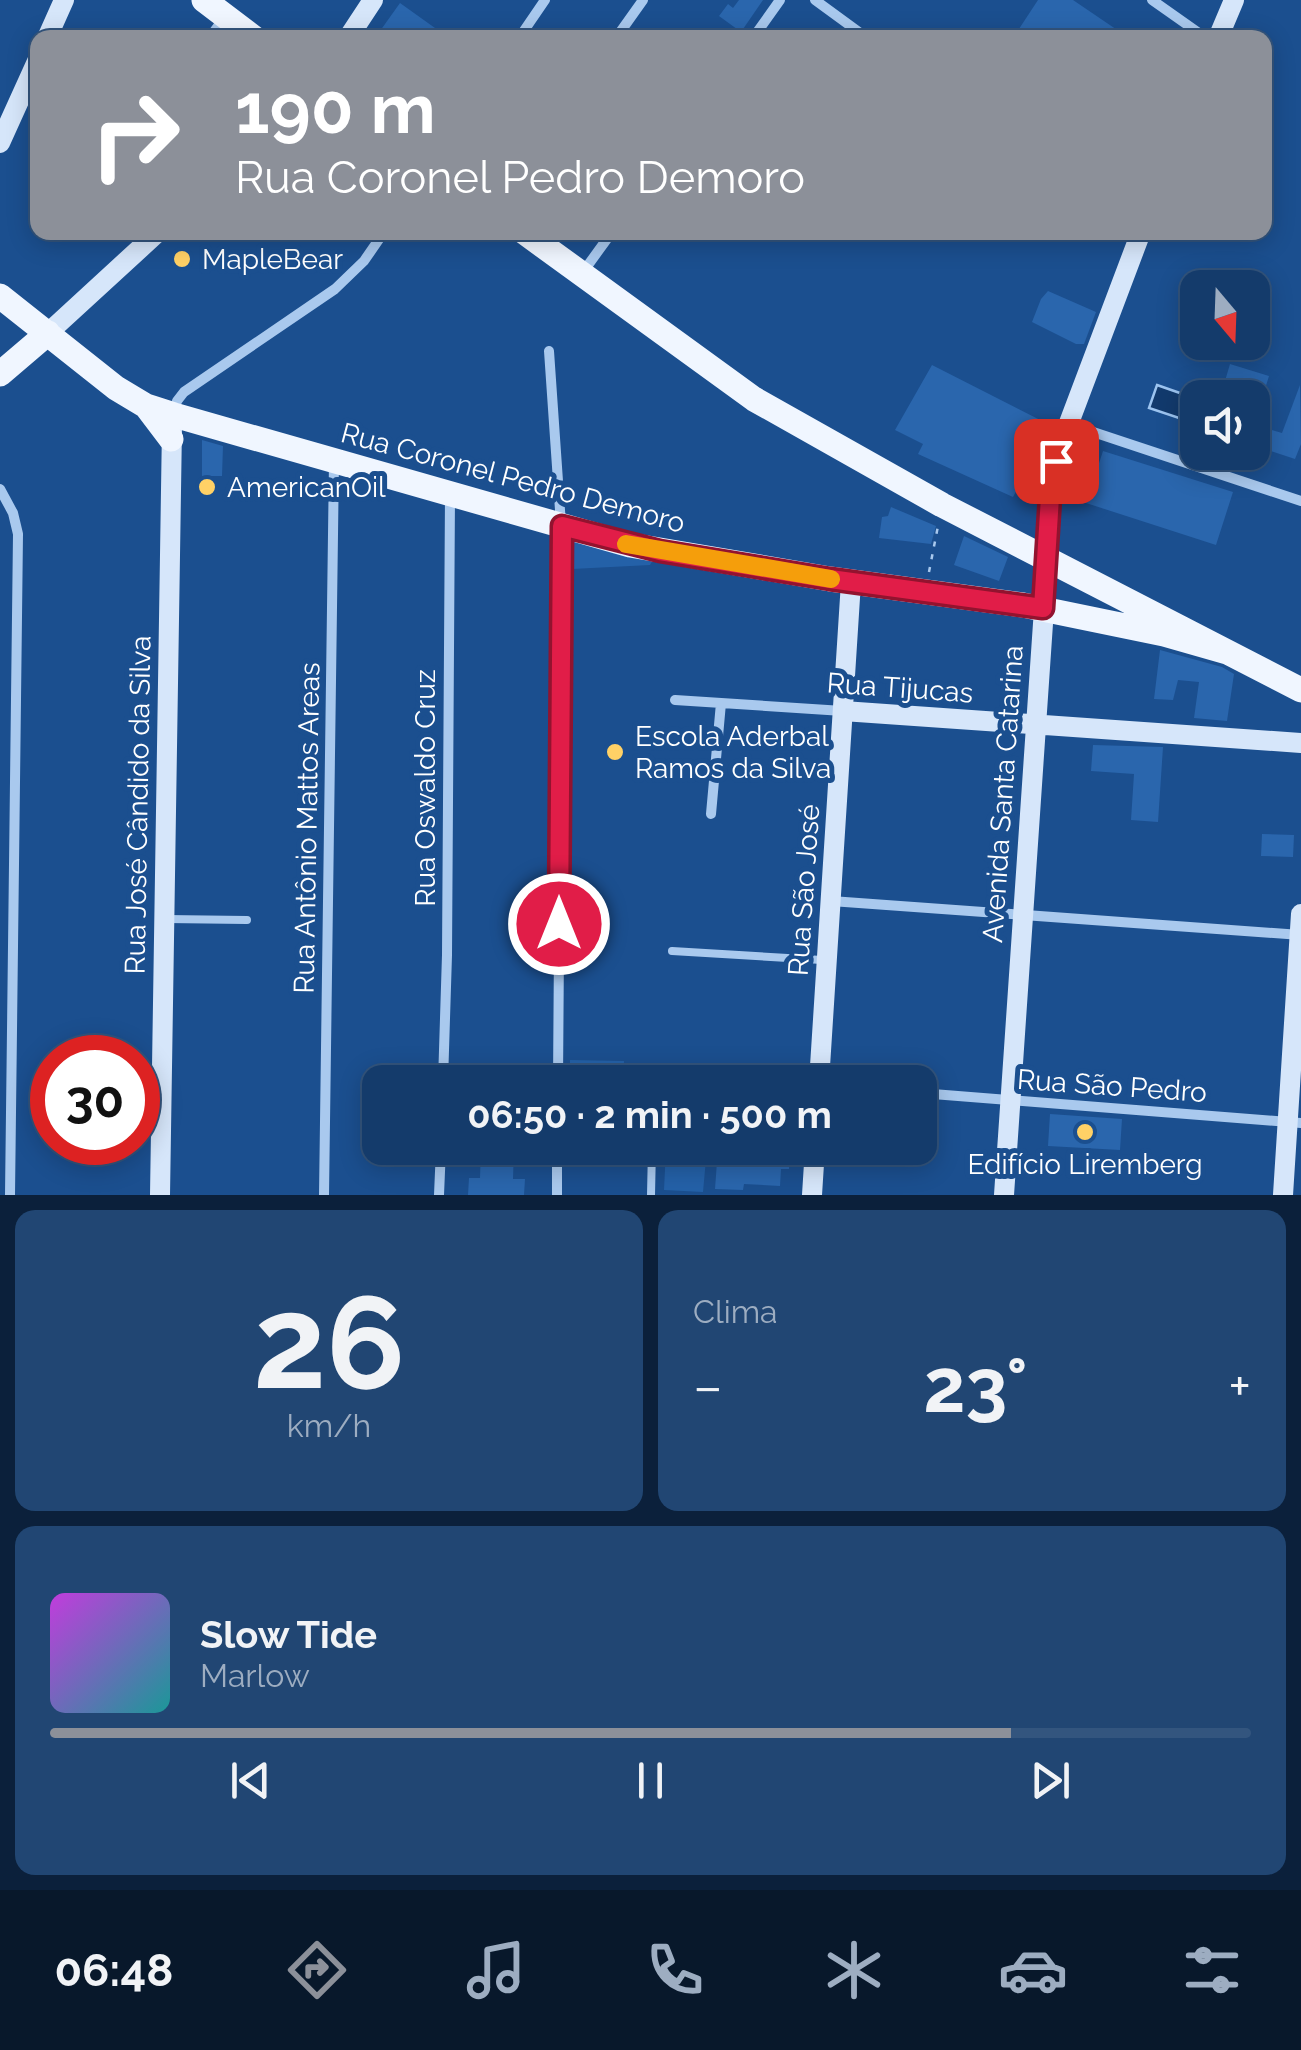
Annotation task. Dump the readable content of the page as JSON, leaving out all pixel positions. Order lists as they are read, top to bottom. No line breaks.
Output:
{"streets":{"main road":["Rua Coronel Pedro Demoro"],"street":["Rua Tijucas","Rua Oswaldo Cruz","Avenida Santa Catarina","Rua José Cândido da Silva","Rua Antônio Mattos Areas","Rua São José","Rua São Pedro"]},"crossings":[["Rua Coronel Pedro Demoro","Rua Oswaldo Cruz"],["Rua Coronel Pedro Demoro","Avenida Santa Catarina"],["Rua Coronel Pedro Demoro","Rua José Cândido da Silva"],["Rua Coronel Pedro Demoro","Rua Antônio Mattos Areas"],["Rua Coronel Pedro Demoro","Rua São José"],["Rua Tijucas","Avenida Santa Catarina"],["Rua Tijucas","Rua São José"],["Avenida Santa Catarina","Rua São Pedro"]],"places":["MapleBear","AmericanOil","Escola Aderbal Ramos da Silva","Edifício Liremberg"],"north":"bottom","page":{"turn":["190 m","Rua Coronel Pedro Demoro"],"limit":"30","trip":"06:50 · 2 min · 500 m","tile":[["26","km/h"],"Clima"],"heat":["−","23°","+"],"song":["Slow Tide","Marlow"],"tabs":"06:48"}}
